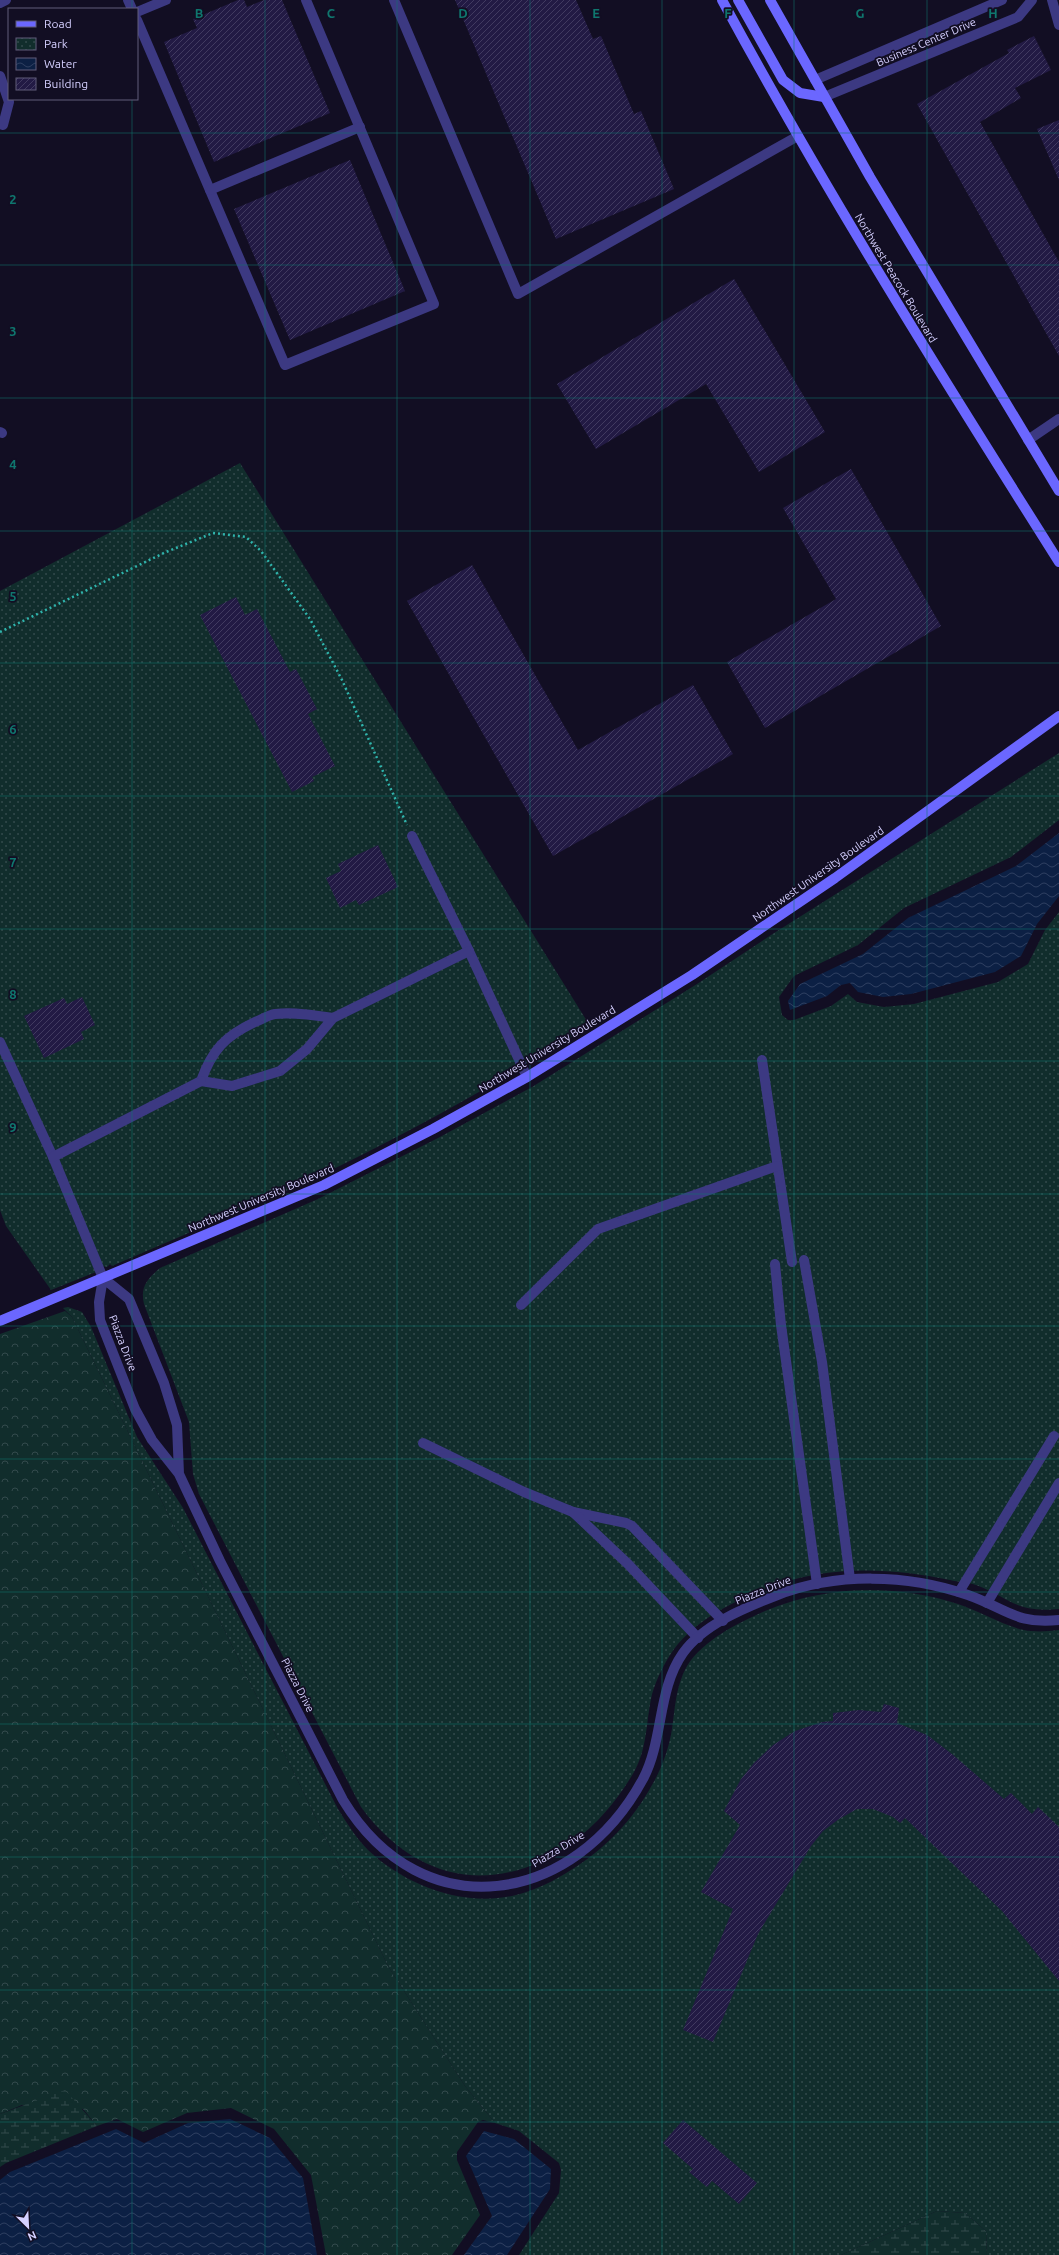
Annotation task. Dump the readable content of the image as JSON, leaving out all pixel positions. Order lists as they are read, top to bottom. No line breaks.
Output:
{"streets":{"street":["Business Center Drive","Northwest Peacock Boulevard","Northwest University Boulevard","Piazza Drive"]},"crossings":[["Northwest University Boulevard","Piazza Drive"]],"legend":["Road","Park","Water","Building"],"north":"bottom right","grid":{"columns":["B","C","D","E","F","G","H"],"rows":["2","3","4","5","6","7","8","9"]}}
